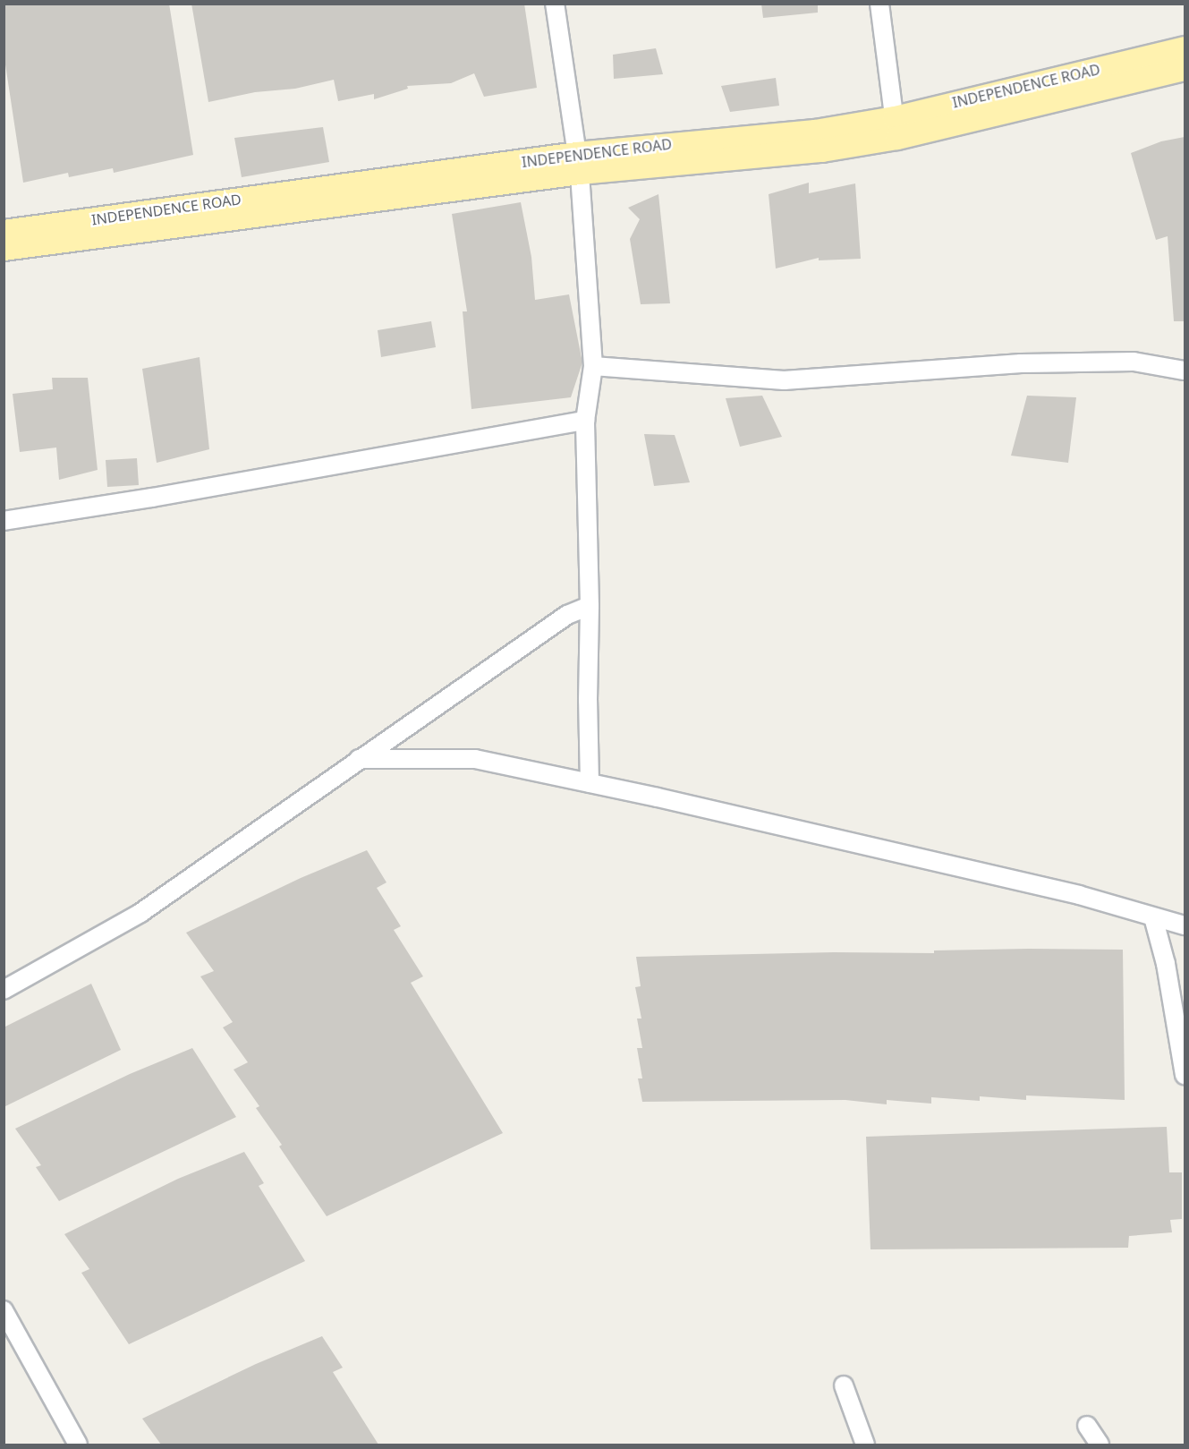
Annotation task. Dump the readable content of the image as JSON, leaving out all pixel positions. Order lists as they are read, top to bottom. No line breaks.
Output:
{"streets":{"main road":["INDEPENDENCE ROAD"]}}
